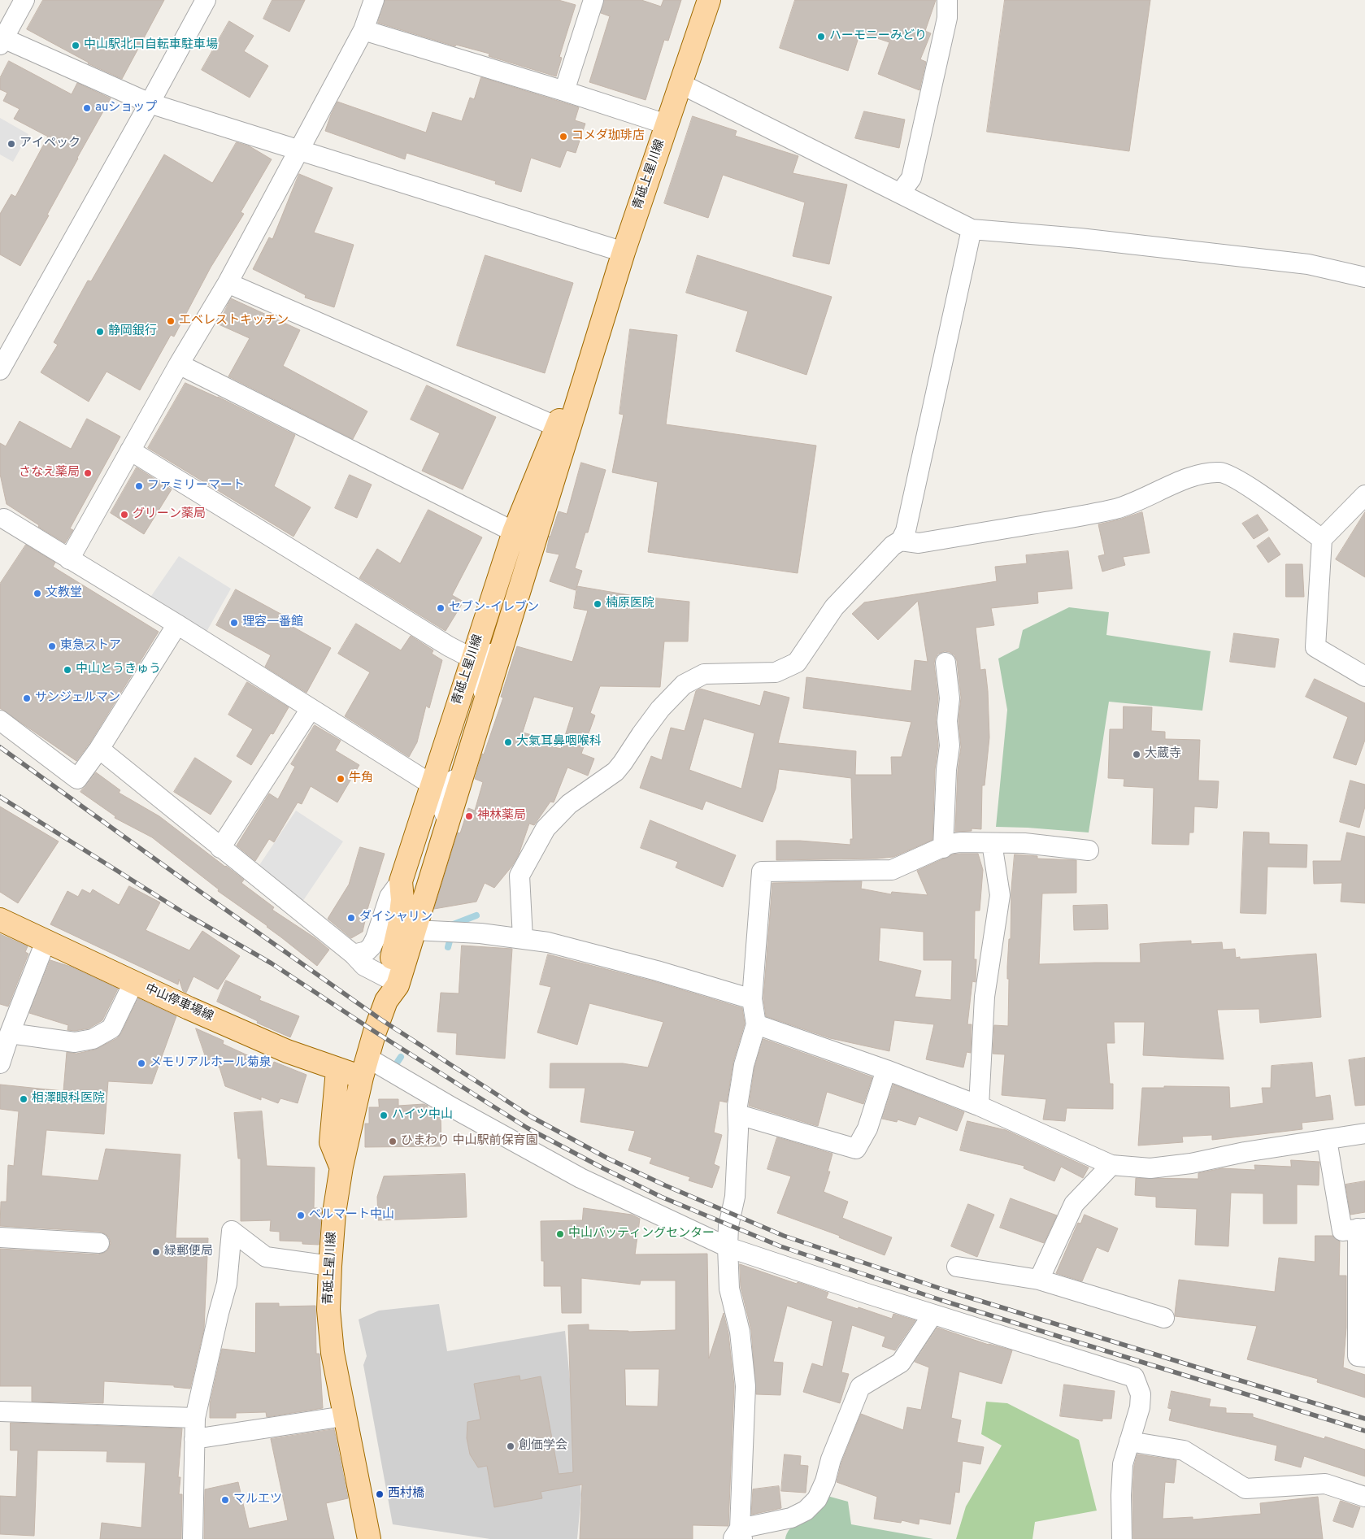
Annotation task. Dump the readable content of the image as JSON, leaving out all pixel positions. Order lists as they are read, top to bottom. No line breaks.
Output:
{"streets":{"main road":["青砥上星川線","中山停車場線"]},"crossings":[["青砥上星川線","中山停車場線"]],"places":["ハーモニーみどり","中山駅北口自転車駐車場","auショップ","コメダ珈琲店","アイペック","エベレストキッチン","静岡銀行","さなえ薬局","ファミリーマート","グリーン薬局","文教堂","楠原医院","セブン-イレブン","理容一番館","東急ストア","中山とうきゅう","サンジェルマン","大氣耳鼻咽喉科","大蔵寺","牛角","神林薬局","ダイシャリン","メモリアルホール菊泉","相澤眼科医院","ハイツ中山","ひまわり 中山駅前保育園","ベルマート中山","中山バッティングセンター","緑郵便局","創価学会","西村橋","マルエツ"]}
